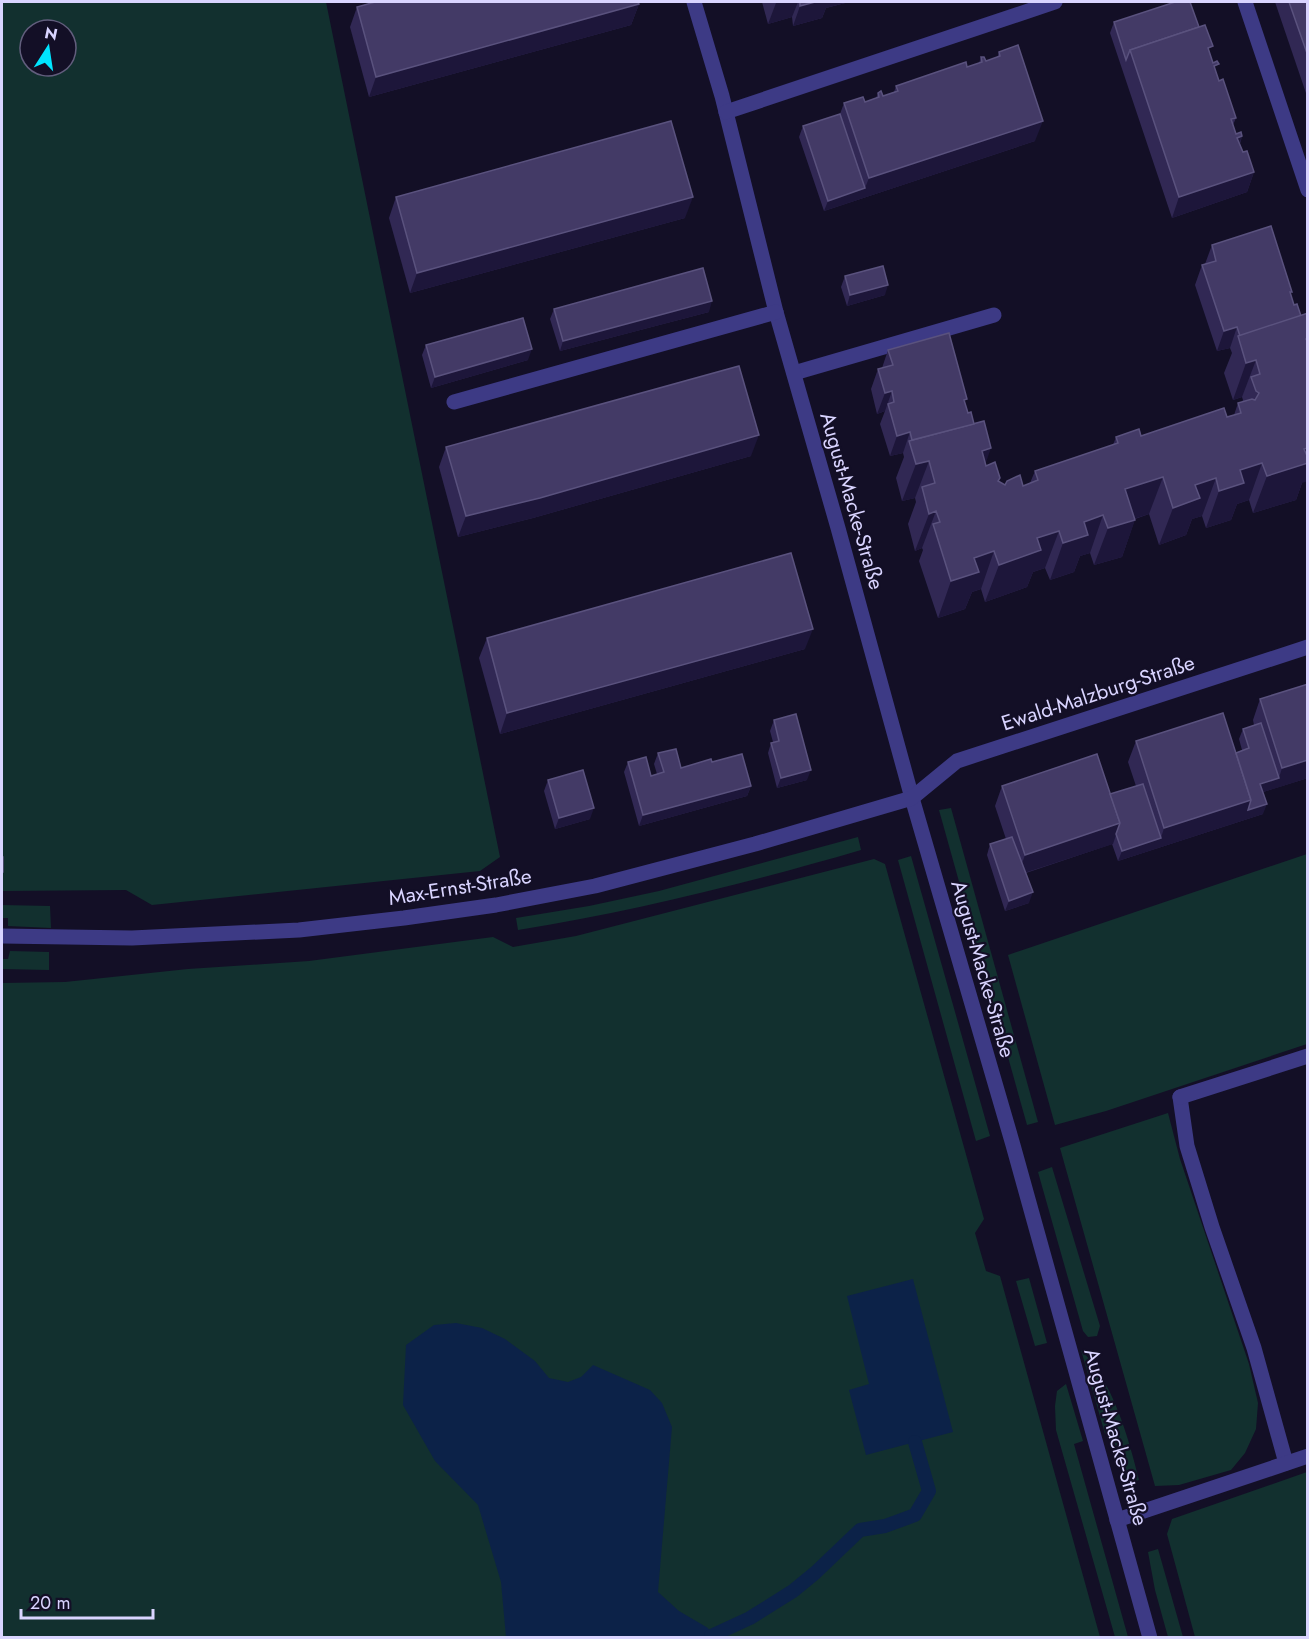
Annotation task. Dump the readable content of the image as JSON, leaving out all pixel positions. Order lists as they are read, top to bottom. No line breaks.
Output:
{"streets":{"street":["August-Macke-Straße","Ewald-Malzburg-Straße","Max-Ernst-Straße"]},"crossings":[["August-Macke-Straße","Ewald-Malzburg-Straße"],["August-Macke-Straße","Max-Ernst-Straße"],["Ewald-Malzburg-Straße","Max-Ernst-Straße"]],"scale_bar":"20 m","north":"top"}
